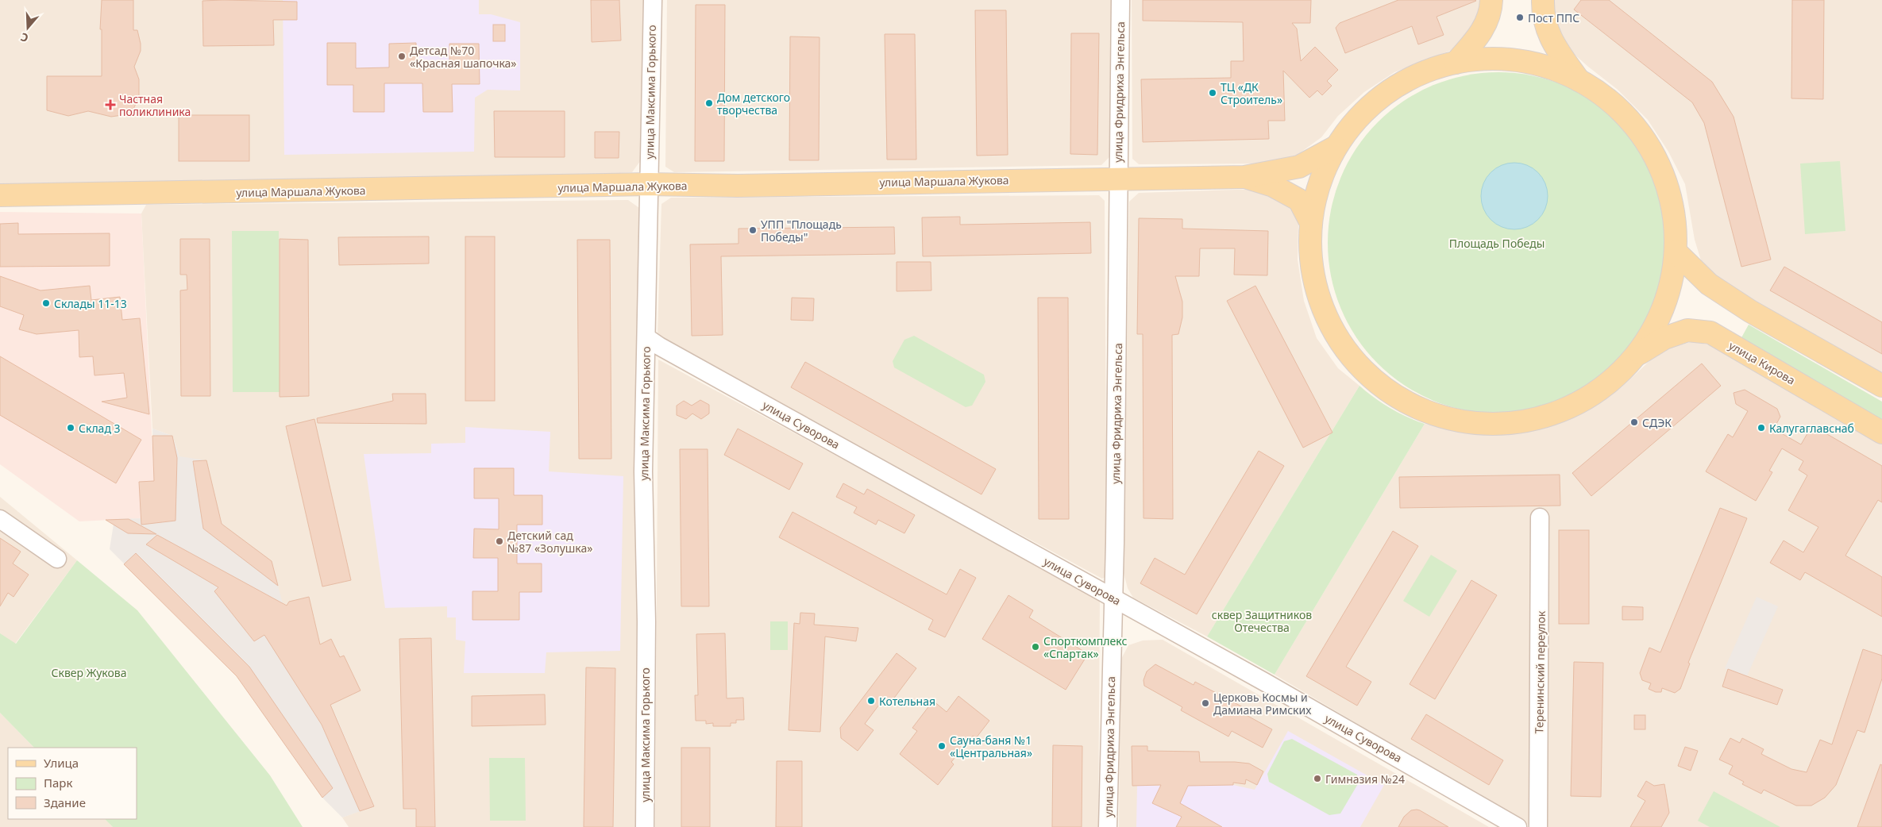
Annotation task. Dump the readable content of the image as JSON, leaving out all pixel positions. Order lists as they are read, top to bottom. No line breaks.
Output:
{"streets":{"main road":["улица Маршала Жукова","улица Кирова"],"street":["улица Максима Горького","улица Фридриха Энгельса","улица Суворова","Теренинский переулок"]},"crossings":[["улица Максима Горького","улица Маршала Жукова"],["улица Максима Горького","улица Суворова"],["улица Фридриха Энгельса","улица Маршала Жукова"],["улица Фридриха Энгельса","улица Суворова"]],"parks":["Площадь Победы","сквер Защитников Отечества","Сквер Жукова"],"places":{"other":["Пост ППС","Детсад №70 «Красная шапочка»","ТЦ «ДК Строитель»","Дом детского творчества","УПП \"Площадь Победы\"","Склады 11-13","СДЭК","Склад 3","Калугаглавснаб","Детский сад №87 «Золушка»","Спорткомплекс «Спартак»","Котельная","Церковь Космы и Дамиана Римских","Сауна-баня №1 «Центральная»","Гимназия №24"],"health":["Частная поликлиника"]},"legend":["Улица","Парк","Здание"],"north":"bottom"}
